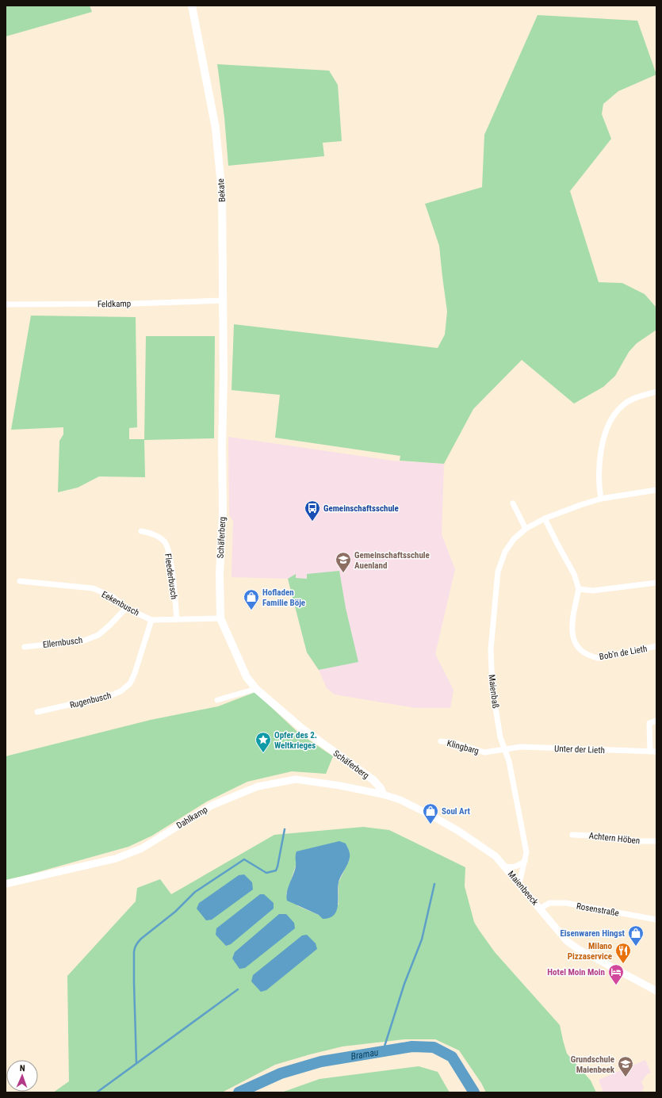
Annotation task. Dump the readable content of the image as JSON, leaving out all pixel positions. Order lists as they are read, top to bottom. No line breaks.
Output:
{"streets":{"main road":["Bekate","Schäferberg"],"street":["Feldkamp","Fleederbusch","Eekenbusch","Ellernbusch","Bob'n de Lieth","Maienbaß","Rugenbusch","Klingbarg","Unter der Lieth","Dahlkamp","Achtern Höben","Maienbeeck","Rosenstraße"]},"crossings":[["Bekate","Feldkamp"],["Bekate","Schäferberg"],["Schäferberg","Eekenbusch"],["Schäferberg","Dahlkamp"],["Schäferberg","Maienbeeck"],["Fleederbusch","Eekenbusch"],["Eekenbusch","Ellernbusch"],["Eekenbusch","Rugenbusch"],["Maienbaß","Klingbarg"],["Maienbaß","Unter der Lieth"],["Maienbaß","Maienbeeck"],["Klingbarg","Unter der Lieth"],["Dahlkamp","Maienbeeck"],["Maienbeeck","Rosenstraße"]],"water":["Bramau"],"places":{"bus stop":["Gemeinschaftsschule"],"school or university":["Gemeinschaftsschule Auenland","Grundschule Maienbeek"],"shop":["Hofladen Familie Böje","Soul Art","Eisenwaren Hingst"],"place":["Opfer des 2. Weltkrieges"],"restaurant":["Milano Pizzaservice"],"hotel":["Hotel Moin Moin"]},"north":"top"}
